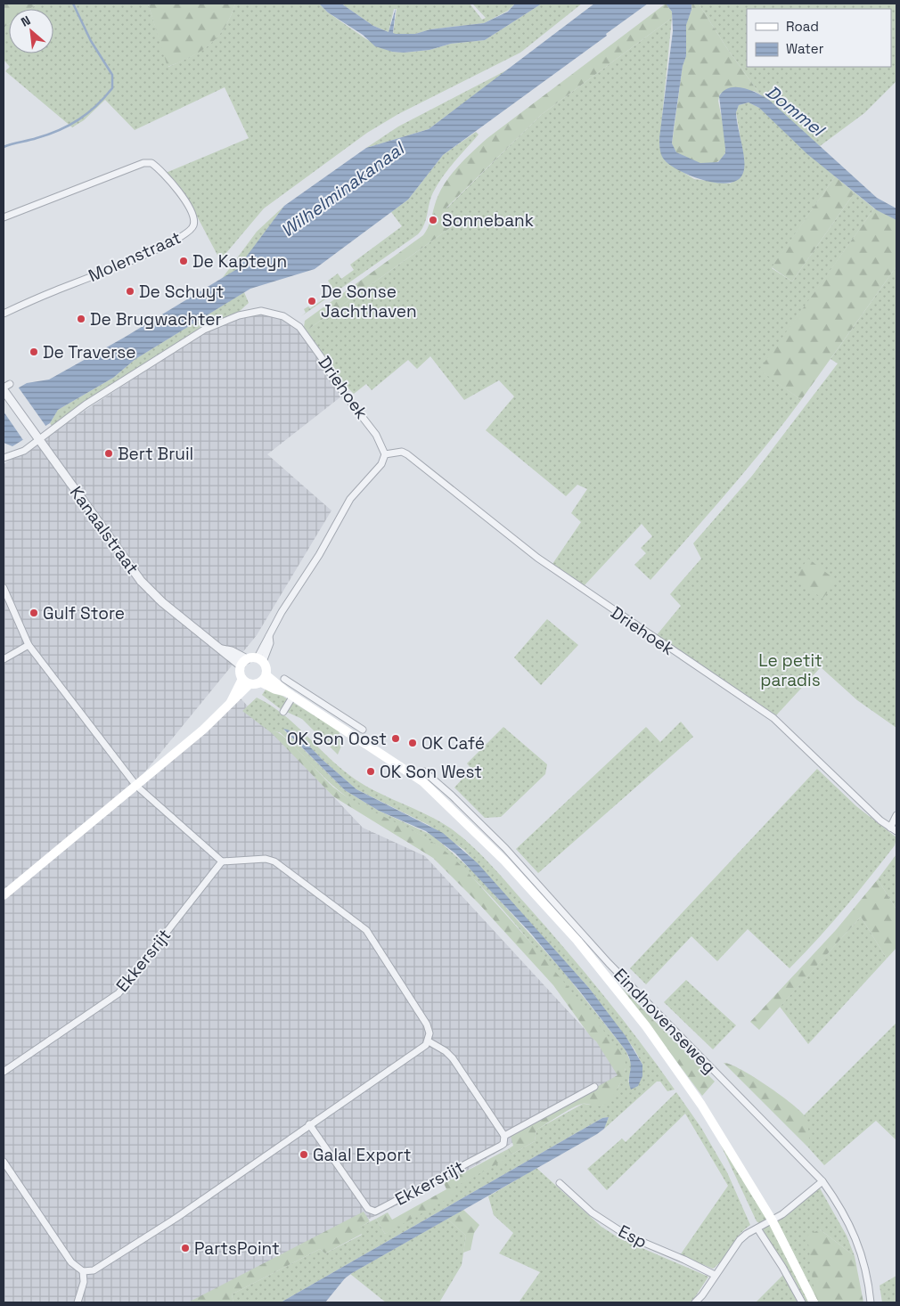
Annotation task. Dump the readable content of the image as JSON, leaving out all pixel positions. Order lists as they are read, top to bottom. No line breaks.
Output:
{"streets":{"main road":["Eindhovenseweg"],"street":["Molenstraat","Driehoek","Kanaalstraat","Ekkersrijt","Esp"]},"crossings":[["Driehoek","Kanaalstraat"],["Kanaalstraat","Eindhovenseweg"]],"water":["Dommel","Wilhelminakanaal"],"parks":["Le petit paradis"],"places":["Sonnebank","De Kapteyn","De Schuyt","De Sonse Jachthaven","De Brugwachter","De Traverse","Bert Bruil","Gulf Store","OK Son Oost","OK Café","OK Son West","Galal Export","PartsPoint"],"legend":["Road","Water"],"north":"top left"}
